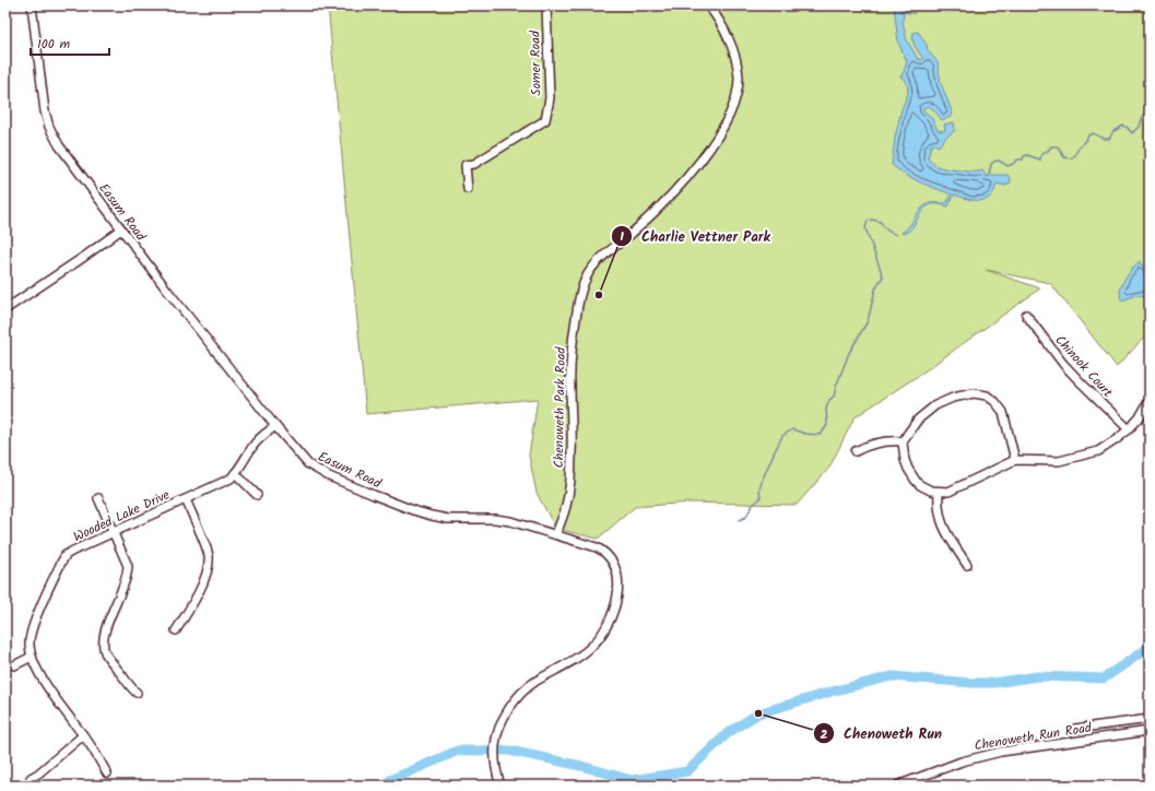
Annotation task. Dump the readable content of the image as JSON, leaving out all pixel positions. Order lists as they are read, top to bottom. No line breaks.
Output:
{"streets":{"street":["Somer Road","Easum Road","Chinook Court","Chenoweth Park Road","Wooded Lake Drive","Chenoweth Run Road"]},"crossings":[["Easum Road","Chenoweth Park Road"],["Easum Road","Wooded Lake Drive"]],"places":["Charlie Vettner Park","Chenoweth Run"],"scale_bar":"100 m"}
